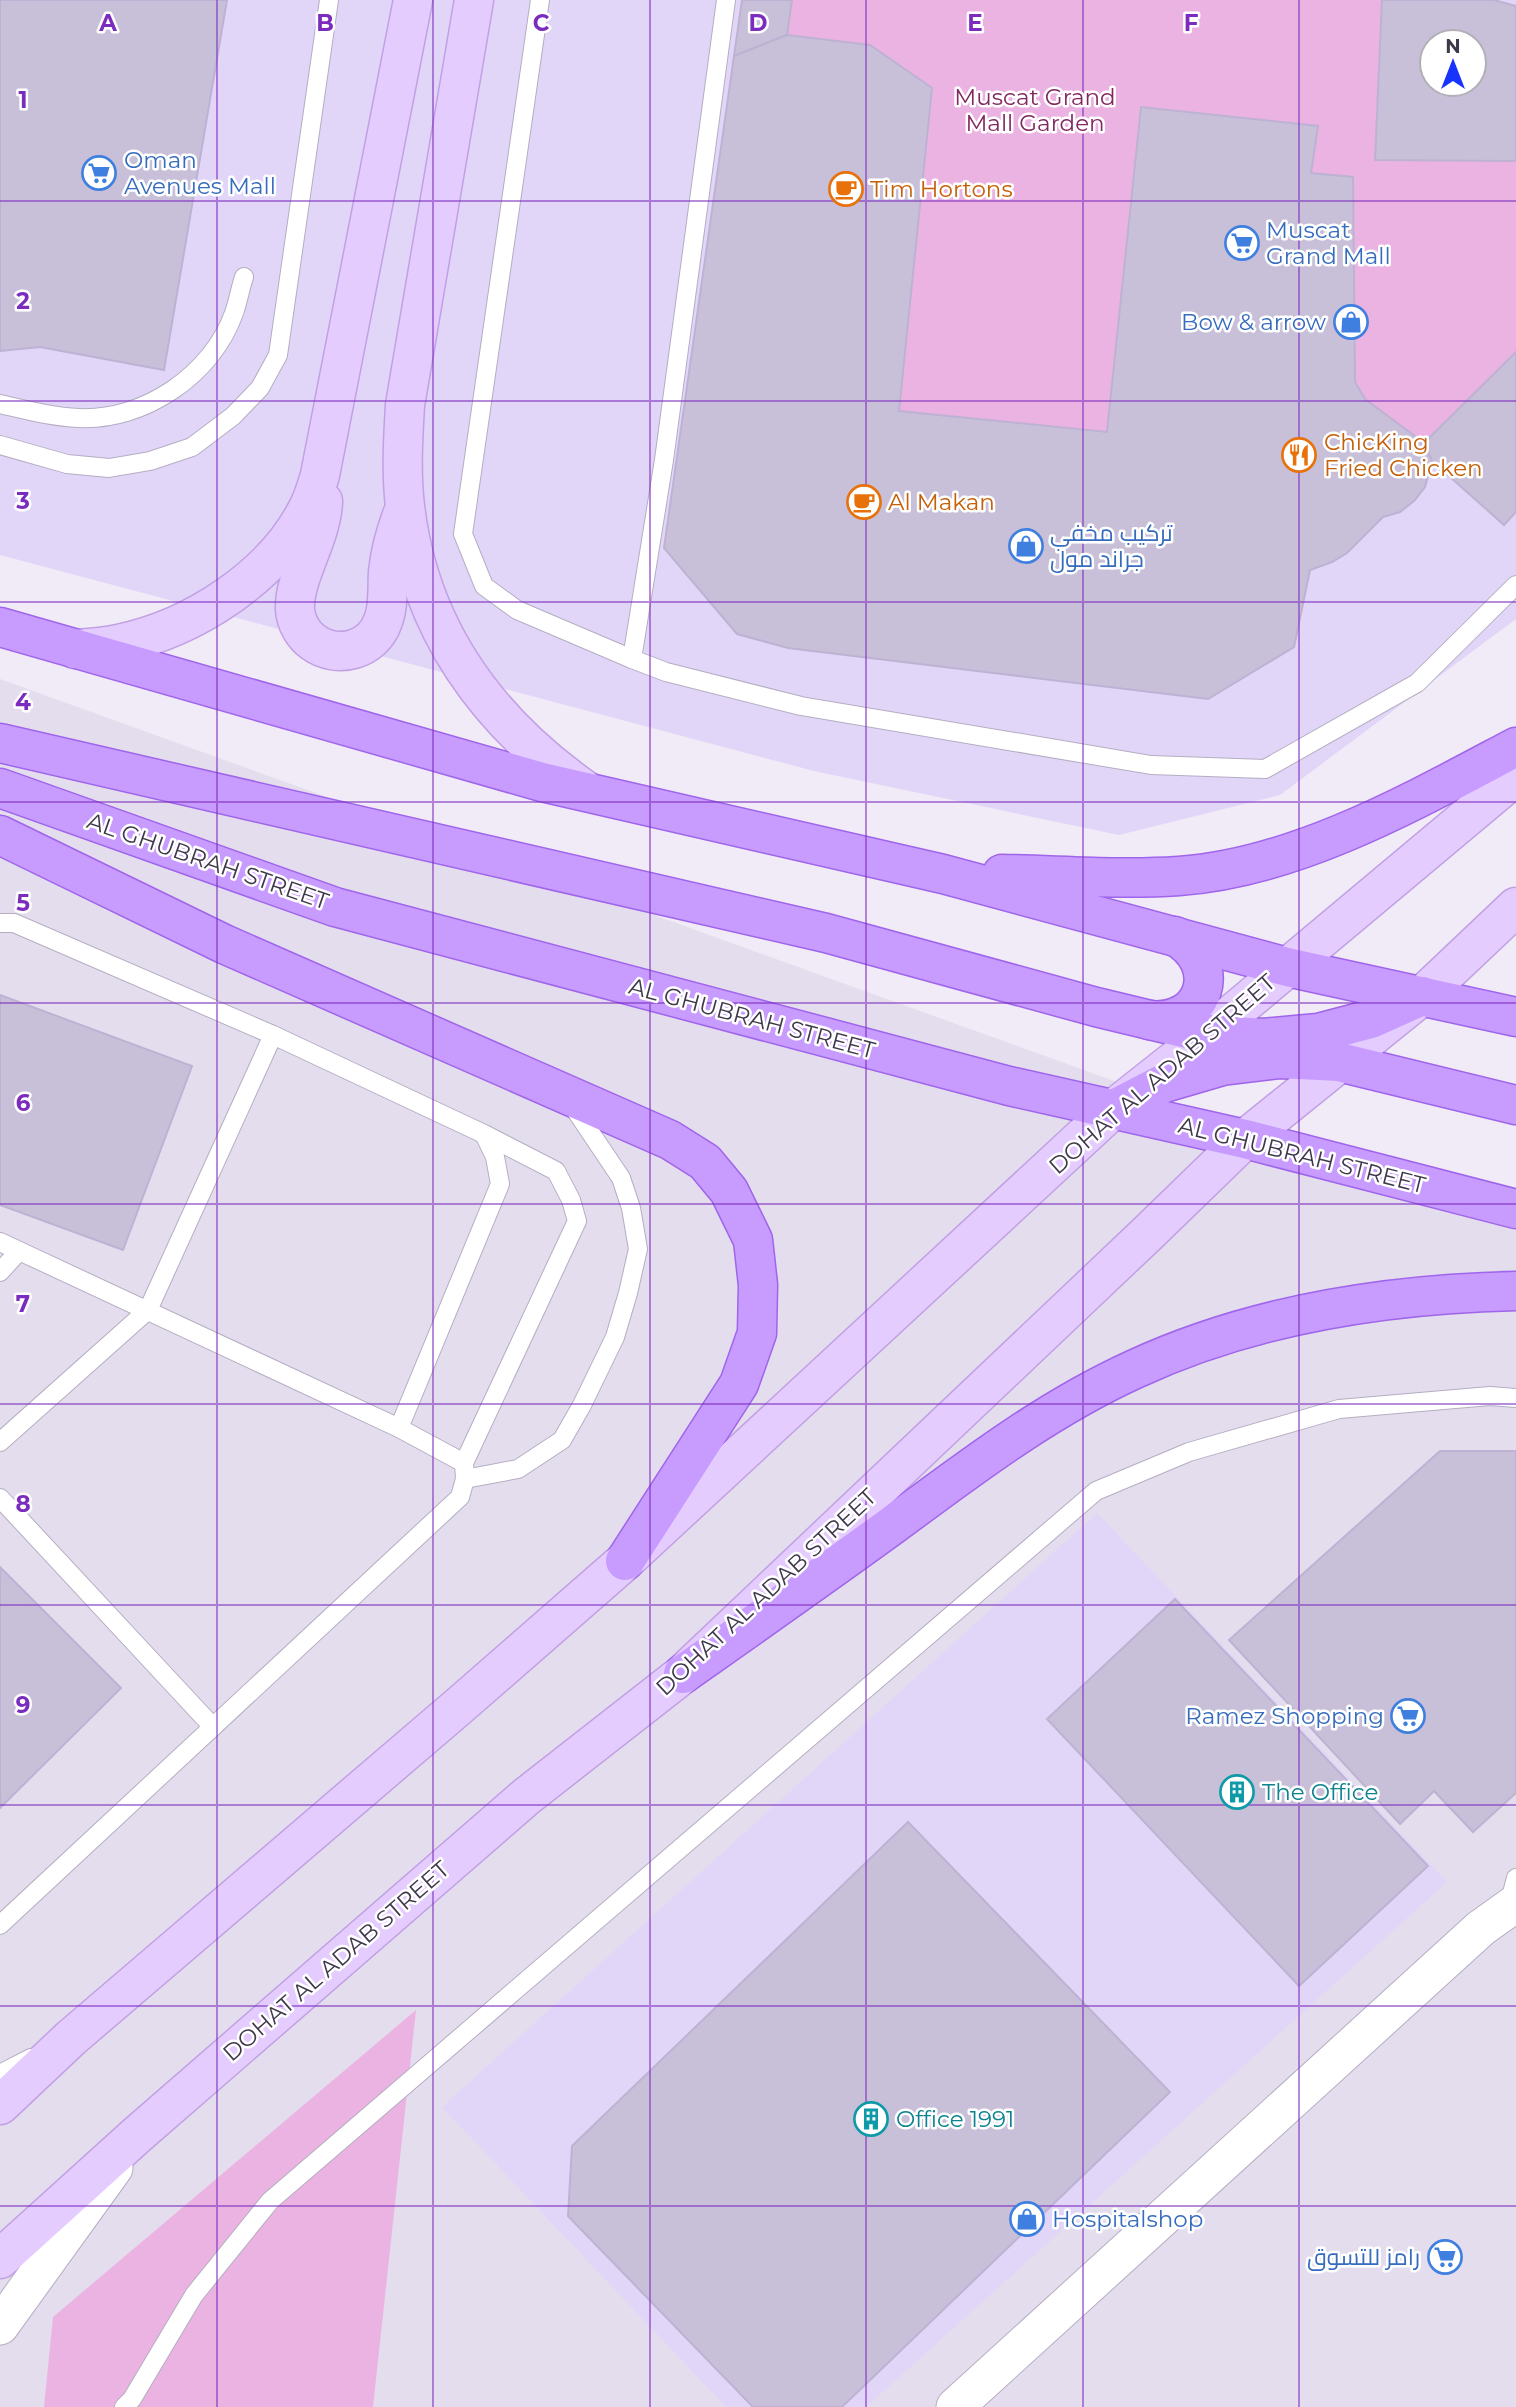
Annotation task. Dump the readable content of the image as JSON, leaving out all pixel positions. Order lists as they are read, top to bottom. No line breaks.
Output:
{"streets":{"main road":["AL GHUBRAH STREET","DOHAT AL ADAB STREET"]},"crossings":[["AL GHUBRAH STREET","DOHAT AL ADAB STREET"]],"parks":["Muscat Grand Mall Garden"],"places":{"supermarket":["Oman Avenues Mall","Muscat Grand Mall","Ramez Shopping","رامز للتسوق"],"cafe":["Tim Hortons","Al Makan"],"shop":["Bow & arrow","تركيب مخفي جراند مول","Hospitalshop"],"restaurant":["ChicKing Fried Chicken"],"building":["The Office","Office 1991"]},"north":"top","grid":{"columns":["A","B","C","D","E","F"],"rows":["1","2","3","4","5","6","7","8","9"]}}
